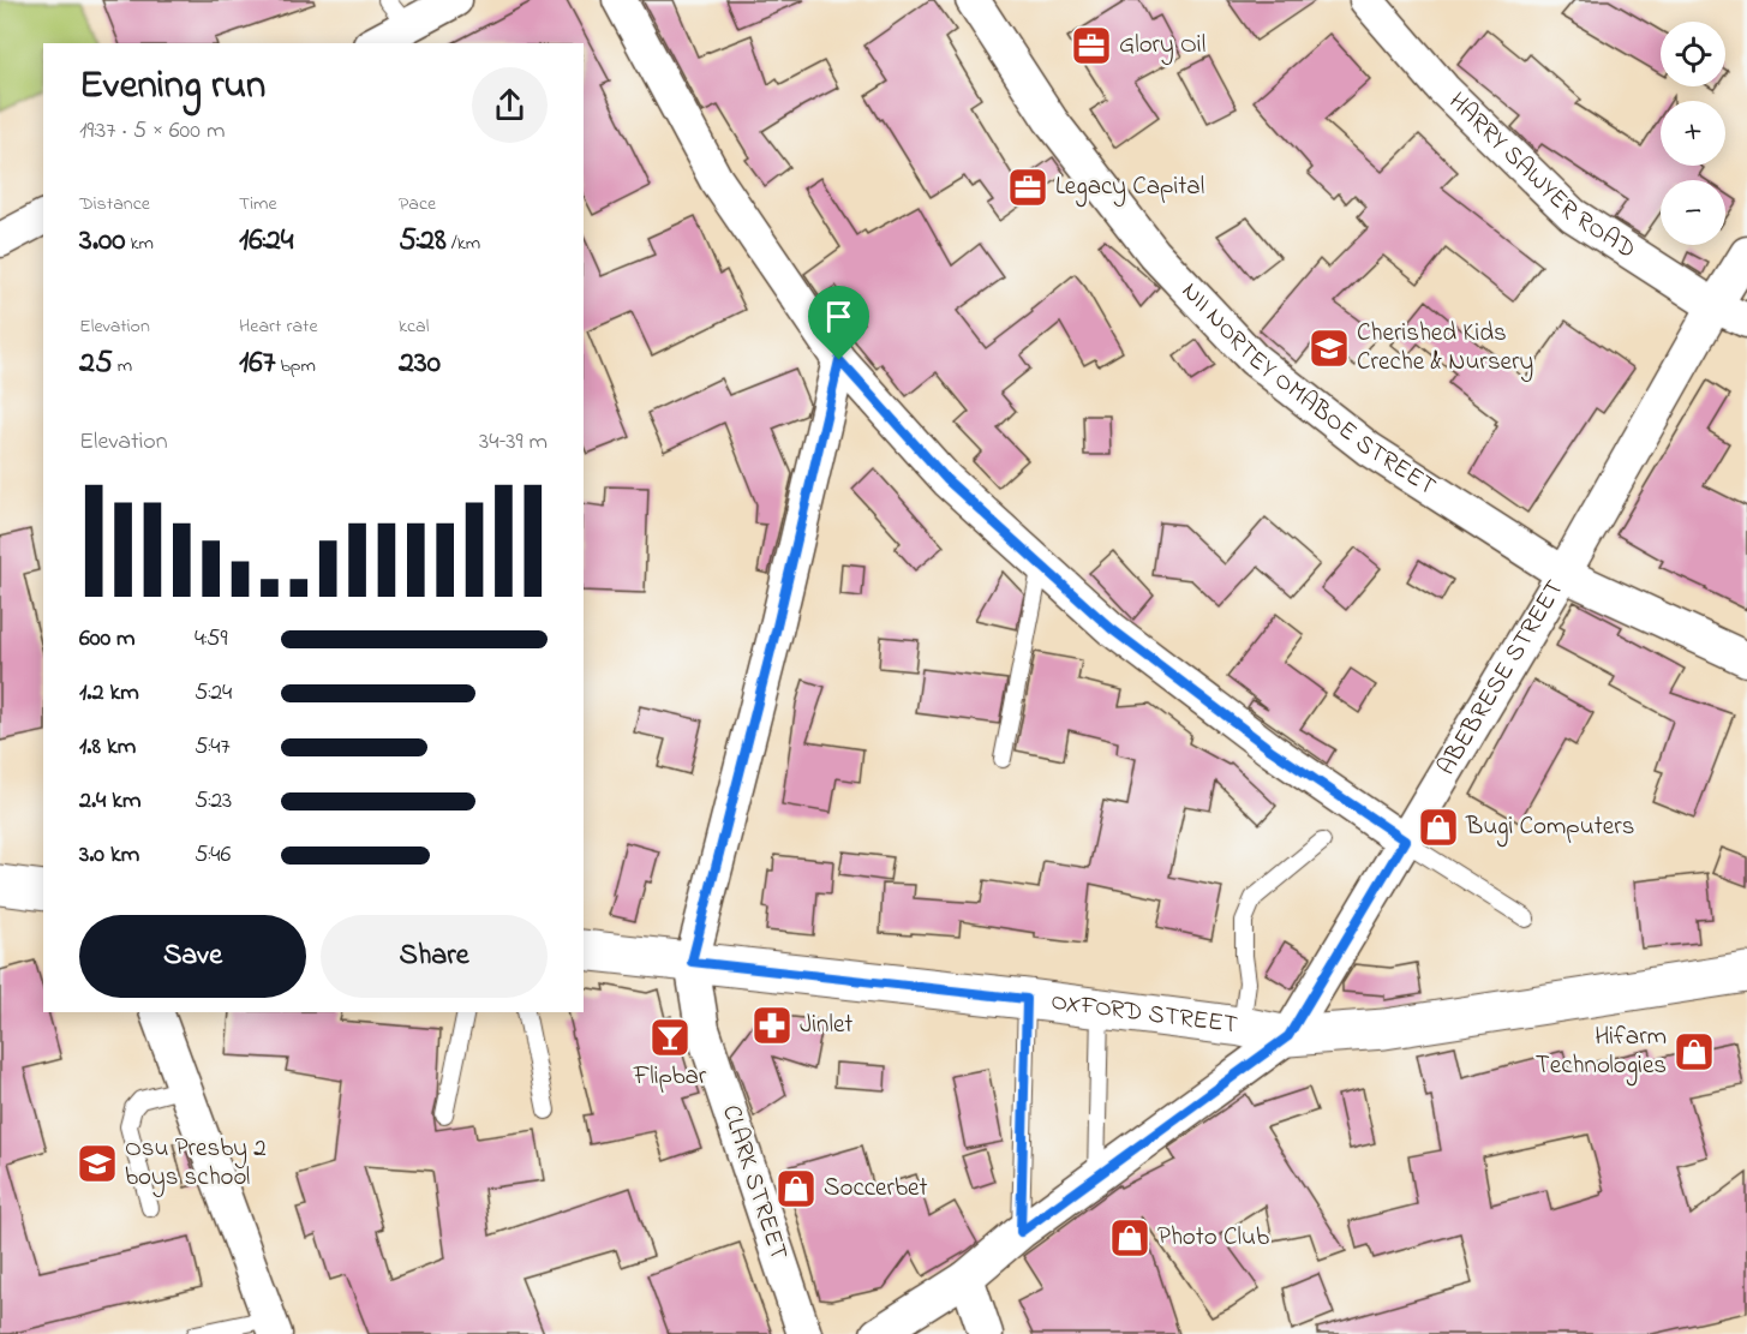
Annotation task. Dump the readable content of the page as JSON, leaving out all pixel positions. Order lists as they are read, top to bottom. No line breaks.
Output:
{"streets":{"main road":["OXFORD STREET"],"street":["HARRY SAWYER ROAD","NII NORTEY OMABOE STREET","ABEBRESE STREET","CLARK STREET"]},"crossings":[["HARRY SAWYER ROAD","ABEBRESE STREET"],["NII NORTEY OMABOE STREET","ABEBRESE STREET"],["ABEBRESE STREET","OXFORD STREET"],["OXFORD STREET","CLARK STREET"]],"places":{"office":["Glory Oil","Legacy Capital"],"school or university":["Cherished Kids Creche & Nursery","Osu Presby 2 boys school"],"shop":["Bugi Computers","Hifarm Technologies","Soccerbet","Photo Club"],"pharmacy":["Jinlet"],"bar":["Flipbar"]},"page":{"map_buttons":["+","−"],"heading":["Evening run","19:37 · 5 × 600 m"],"stats":[["Distance","3.00 km"],["Time","16:24"],["Pace","5:28 /km"],["Elevation","25 m"],["Heart rate","167 bpm"],["kcal","230"]],"chart":["Elevation","34–39 m"],"list":[{"name":"600 m","note":"4:59"},{"name":"1.2 km","note":"5:24"},{"name":"1.8 km","note":"5:47"},{"name":"2.4 km","note":"5:23"},{"name":"3.0 km","note":"5:46"}],"buttons":["Save","Share"]}}
